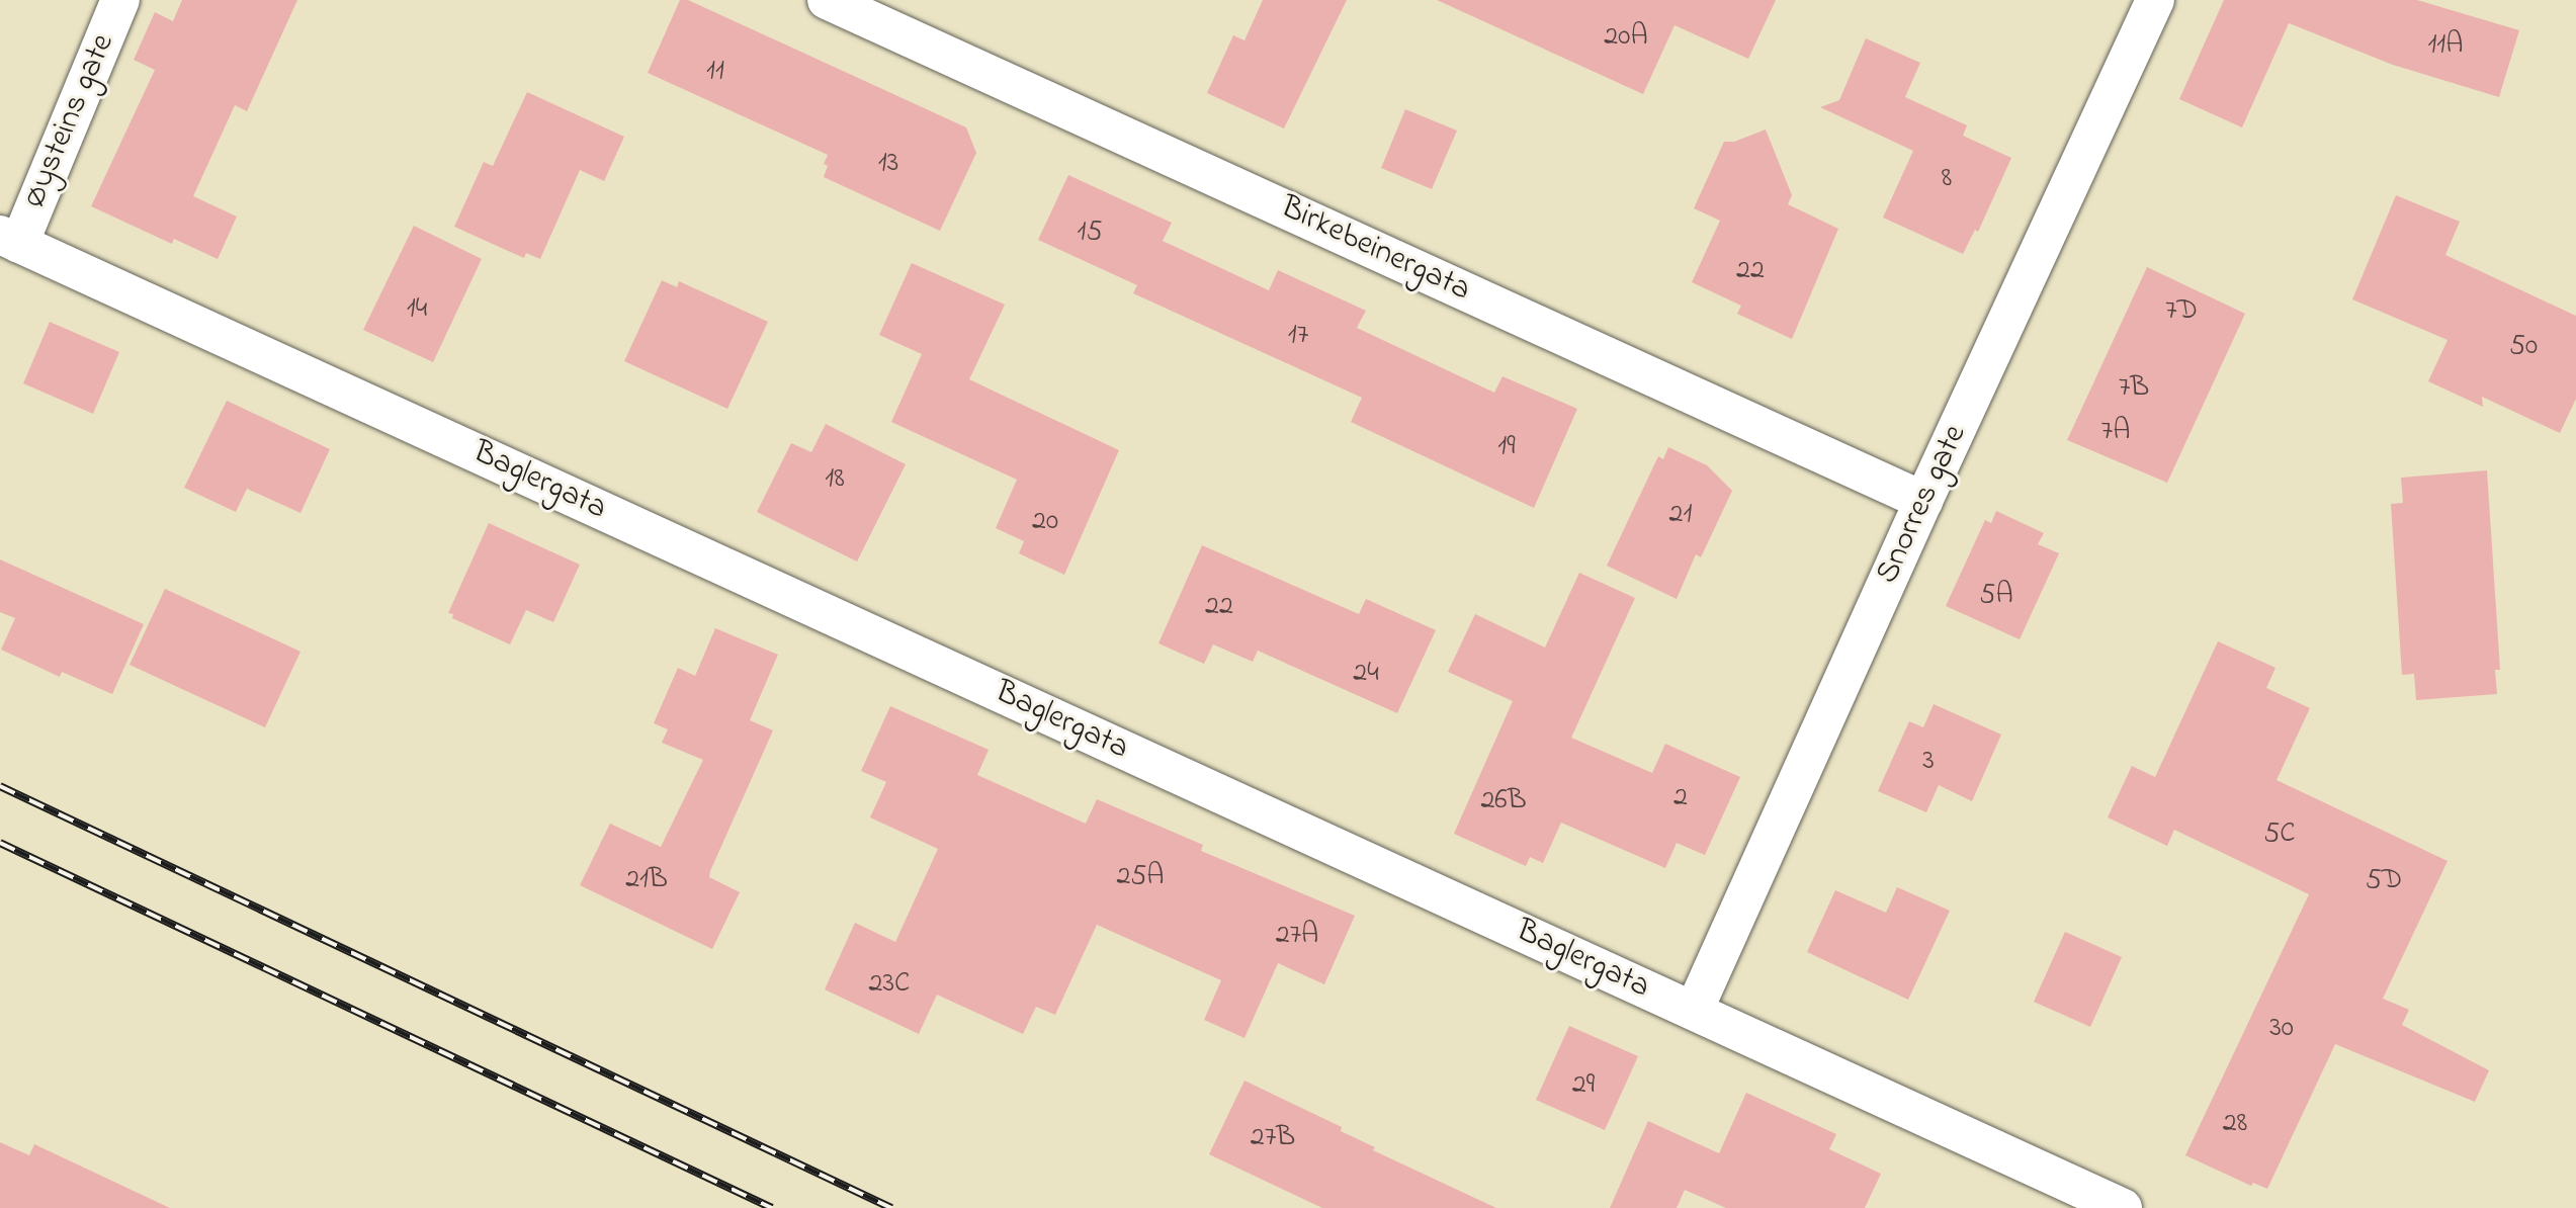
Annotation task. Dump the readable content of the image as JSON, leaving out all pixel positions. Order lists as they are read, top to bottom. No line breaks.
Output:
{"streets":{"street":["Øysteins gate","Birkebeinergata","Baglergata","Snorres gate"]},"crossings":[["Øysteins gate","Baglergata"],["Birkebeinergata","Snorres gate"],["Baglergata","Snorres gate"]],"house_numbers":["20A","11A","11","13","8","15","22","14","7D","17","50","7B","7A","19","18","21","20","5A","22","24","3","2","26B","5C","25A","21B","5D","27A","23C","30","29","28","27B"]}
